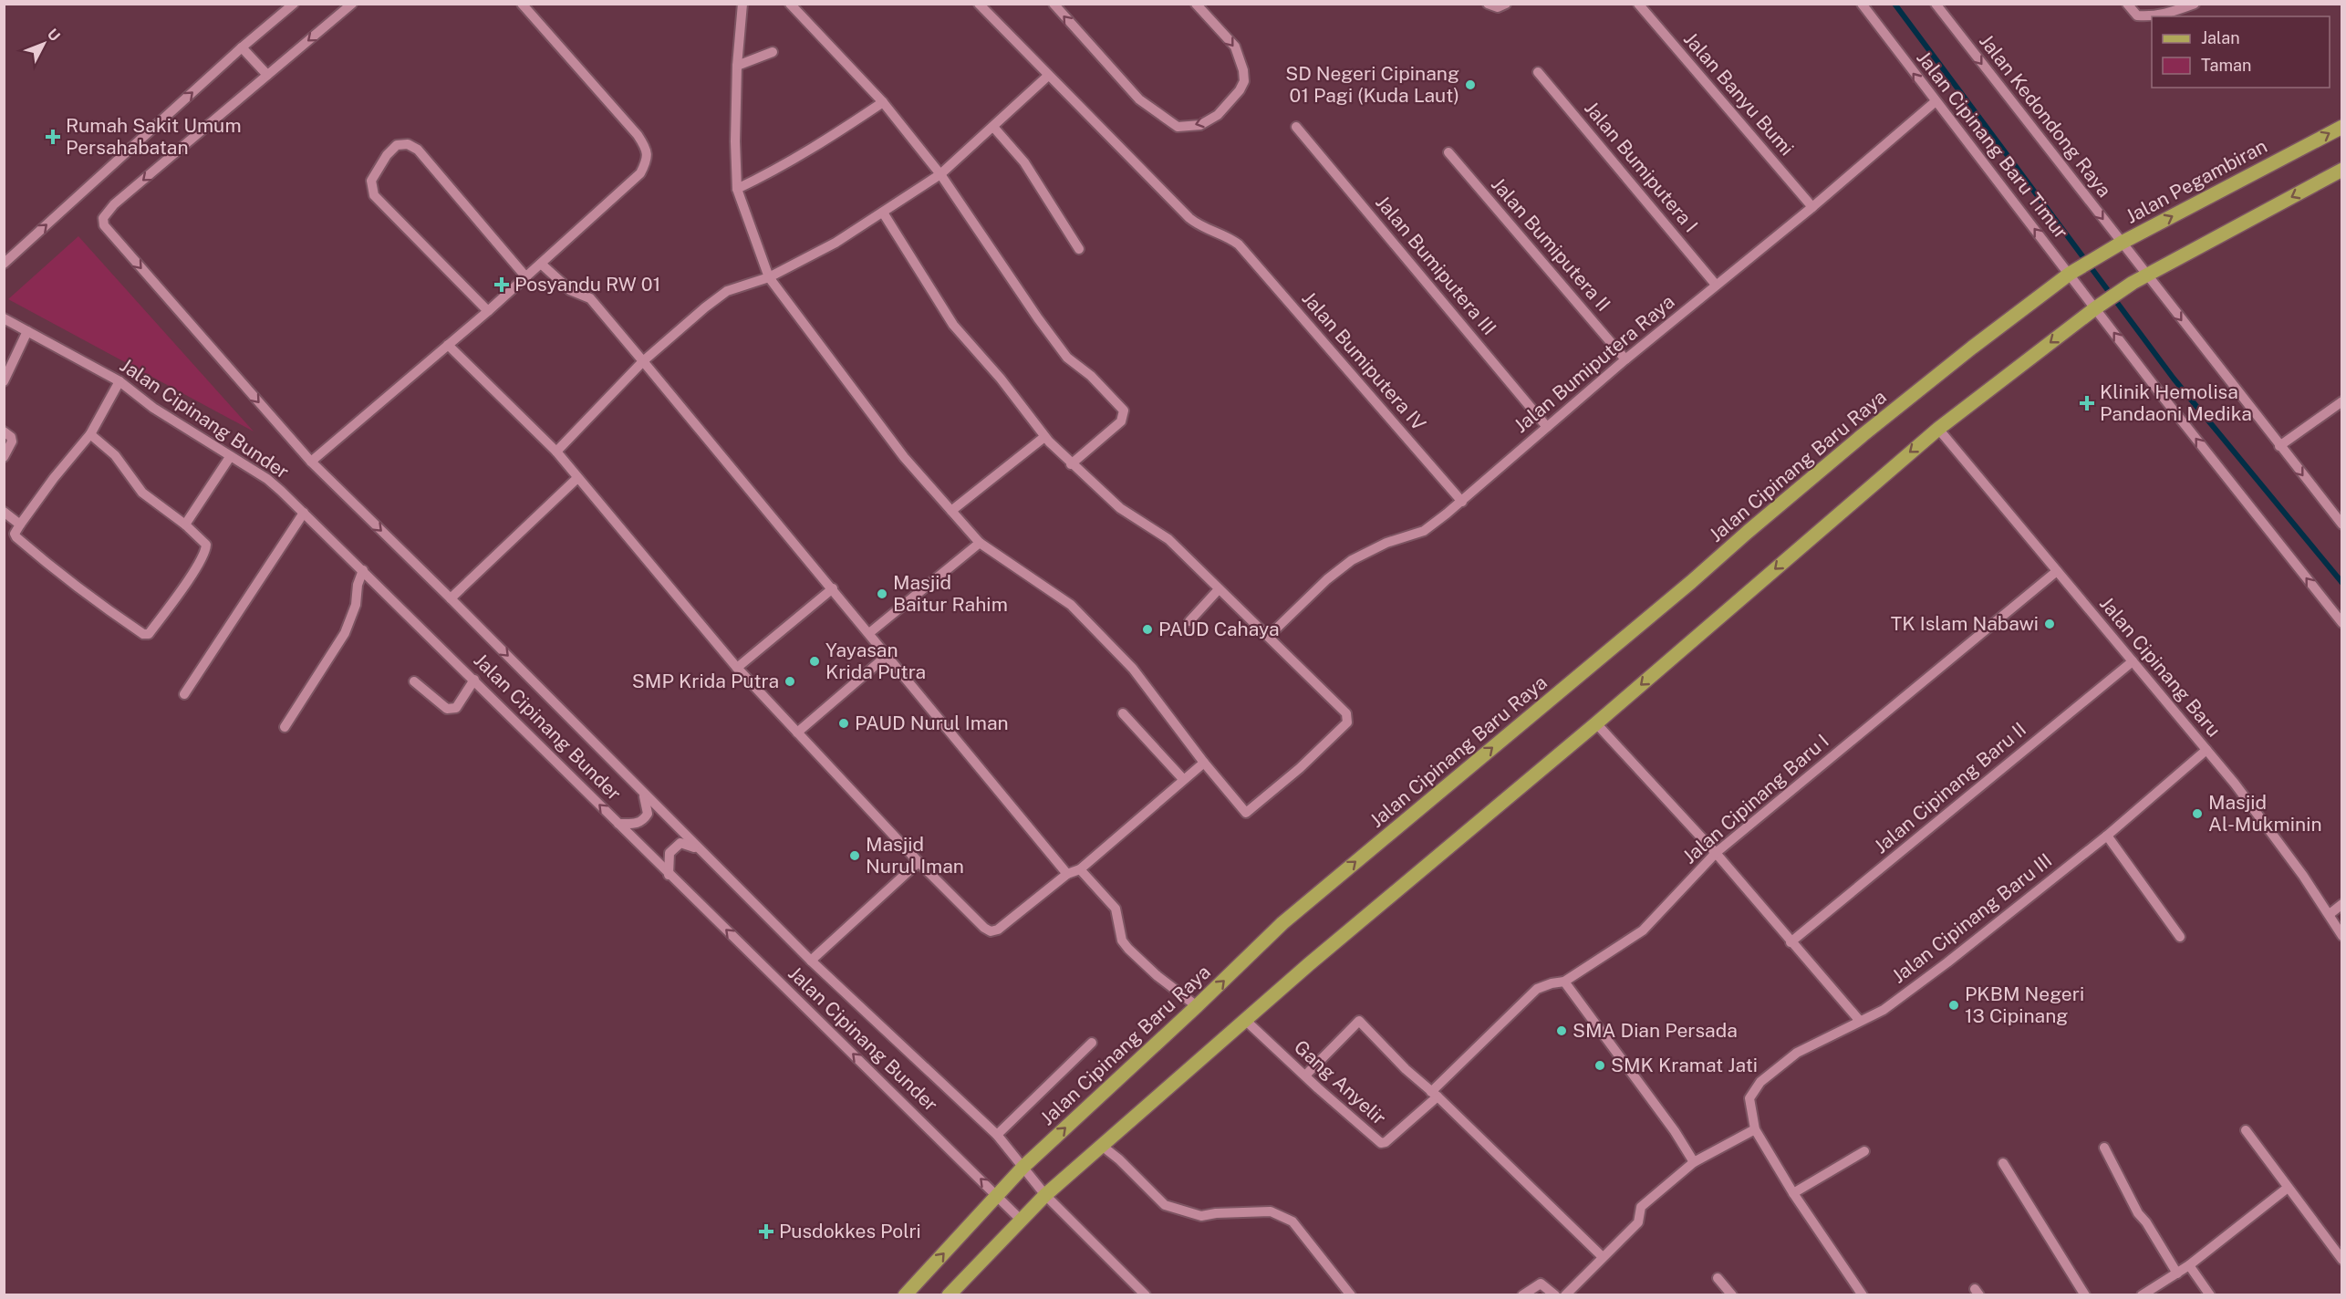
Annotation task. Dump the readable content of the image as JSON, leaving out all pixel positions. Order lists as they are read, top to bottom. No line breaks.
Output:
{"streets":{"main road":["Jalan Pegambiran","Jalan Cipinang Baru Raya"],"street":["Jalan Banyu Bumi","Jalan Kedondong Raya","Jalan Cipinang Baru Timur","Jalan Bumiputera I","Jalan Bumiputera II","Jalan Bumiputera III","Jalan Bumiputera IV","Jalan Bumiputera Raya","Jalan Cipinang Bunder","Jalan Cipinang Baru","Jalan Cipinang Baru II","Jalan Cipinang Baru I","Jalan Cipinang Baru III","Gang Anyelir"]},"crossings":[["Jalan Banyu Bumi","Jalan Bumiputera Raya"],["Jalan Kedondong Raya","Jalan Pegambiran"],["Jalan Cipinang Baru Timur","Jalan Pegambiran"],["Jalan Cipinang Baru Timur","Jalan Bumiputera Raya"],["Jalan Cipinang Baru Timur","Jalan Cipinang Baru Raya"],["Jalan Bumiputera I","Jalan Bumiputera Raya"],["Jalan Pegambiran","Jalan Cipinang Baru Raya"],["Jalan Bumiputera II","Jalan Bumiputera Raya"],["Jalan Bumiputera III","Jalan Bumiputera Raya"],["Jalan Bumiputera IV","Jalan Bumiputera Raya"],["Jalan Cipinang Bunder","Jalan Cipinang Baru Raya"],["Jalan Cipinang Baru","Jalan Cipinang Baru II"],["Jalan Cipinang Baru","Jalan Cipinang Baru I"],["Jalan Cipinang Baru","Jalan Cipinang Baru III"],["Jalan Cipinang Baru I","Gang Anyelir"]],"one_way":["Jalan Kedondong Raya","Jalan Cipinang Baru Timur"],"places":{"other":["SD Negeri Cipinang 01 Pagi (Kuda Laut)","Masjid Baitur Rahim","TK Islam Nabawi","PAUD Cahaya","Yayasan Krida Putra","SMP Krida Putra","PAUD Nurul Iman","Masjid Al-Mukminin","Masjid Nurul Iman","PKBM Negeri 13 Cipinang","SMA Dian Persada","SMK Kramat Jati"],"health":["Rumah Sakit Umum Persahabatan","Posyandu RW 01","Klinik Hemolisa Pandaoni Medika","Pusdokkes Polri"]},"legend":["Jalan","Taman"],"north":"top right"}
